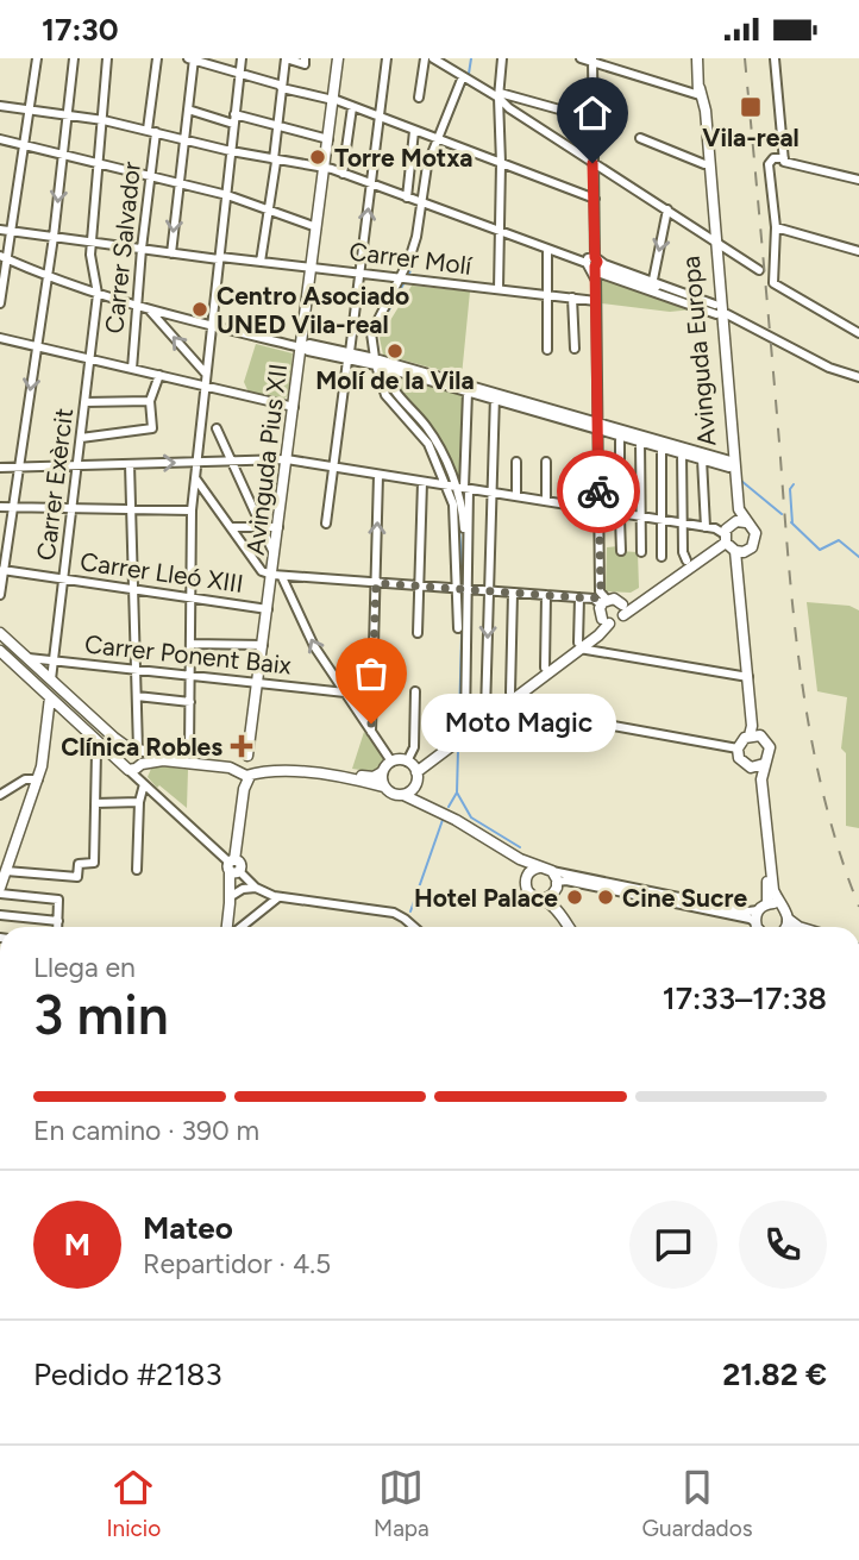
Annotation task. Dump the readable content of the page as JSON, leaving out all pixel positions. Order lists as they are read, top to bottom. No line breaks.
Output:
{"streets":{"main road":["Avinguda Europa","Avinguda Pius XII"],"street":["Carrer Salvador","Carrer Molí","Carrer Exèrcit","Carrer Lleó XIII","Carrer Ponent Baix"]},"crossings":[["Carrer Salvador","Carrer Molí"],["Carrer Molí","Avinguda Pius XII"],["Carrer Molí","Carrer Exèrcit"],["Avinguda Pius XII","Carrer Lleó XIII"],["Avinguda Pius XII","Carrer Ponent Baix"],["Carrer Exèrcit","Carrer Lleó XIII"],["Carrer Exèrcit","Carrer Ponent Baix"]],"places":{"transit":["Vila-real"],"other":["Torre Motxa","Centro Asociado UNED Vila-real","Molí de la Vila","Moto Magic","Hotel Palace","Cine Sucre"],"health":["Clínica Robles"]},"page":{"status":"17:30","bubble":"Moto Magic","heading":["3 min","Llega en","17:33–17:38"],"panel":["Mateo","Repartidor · 4.5","Pedido #2183","21.82 €"],"bar":"En camino · 390 m","round":"M","tabs":["Inicio","Mapa","Guardados"]}}
